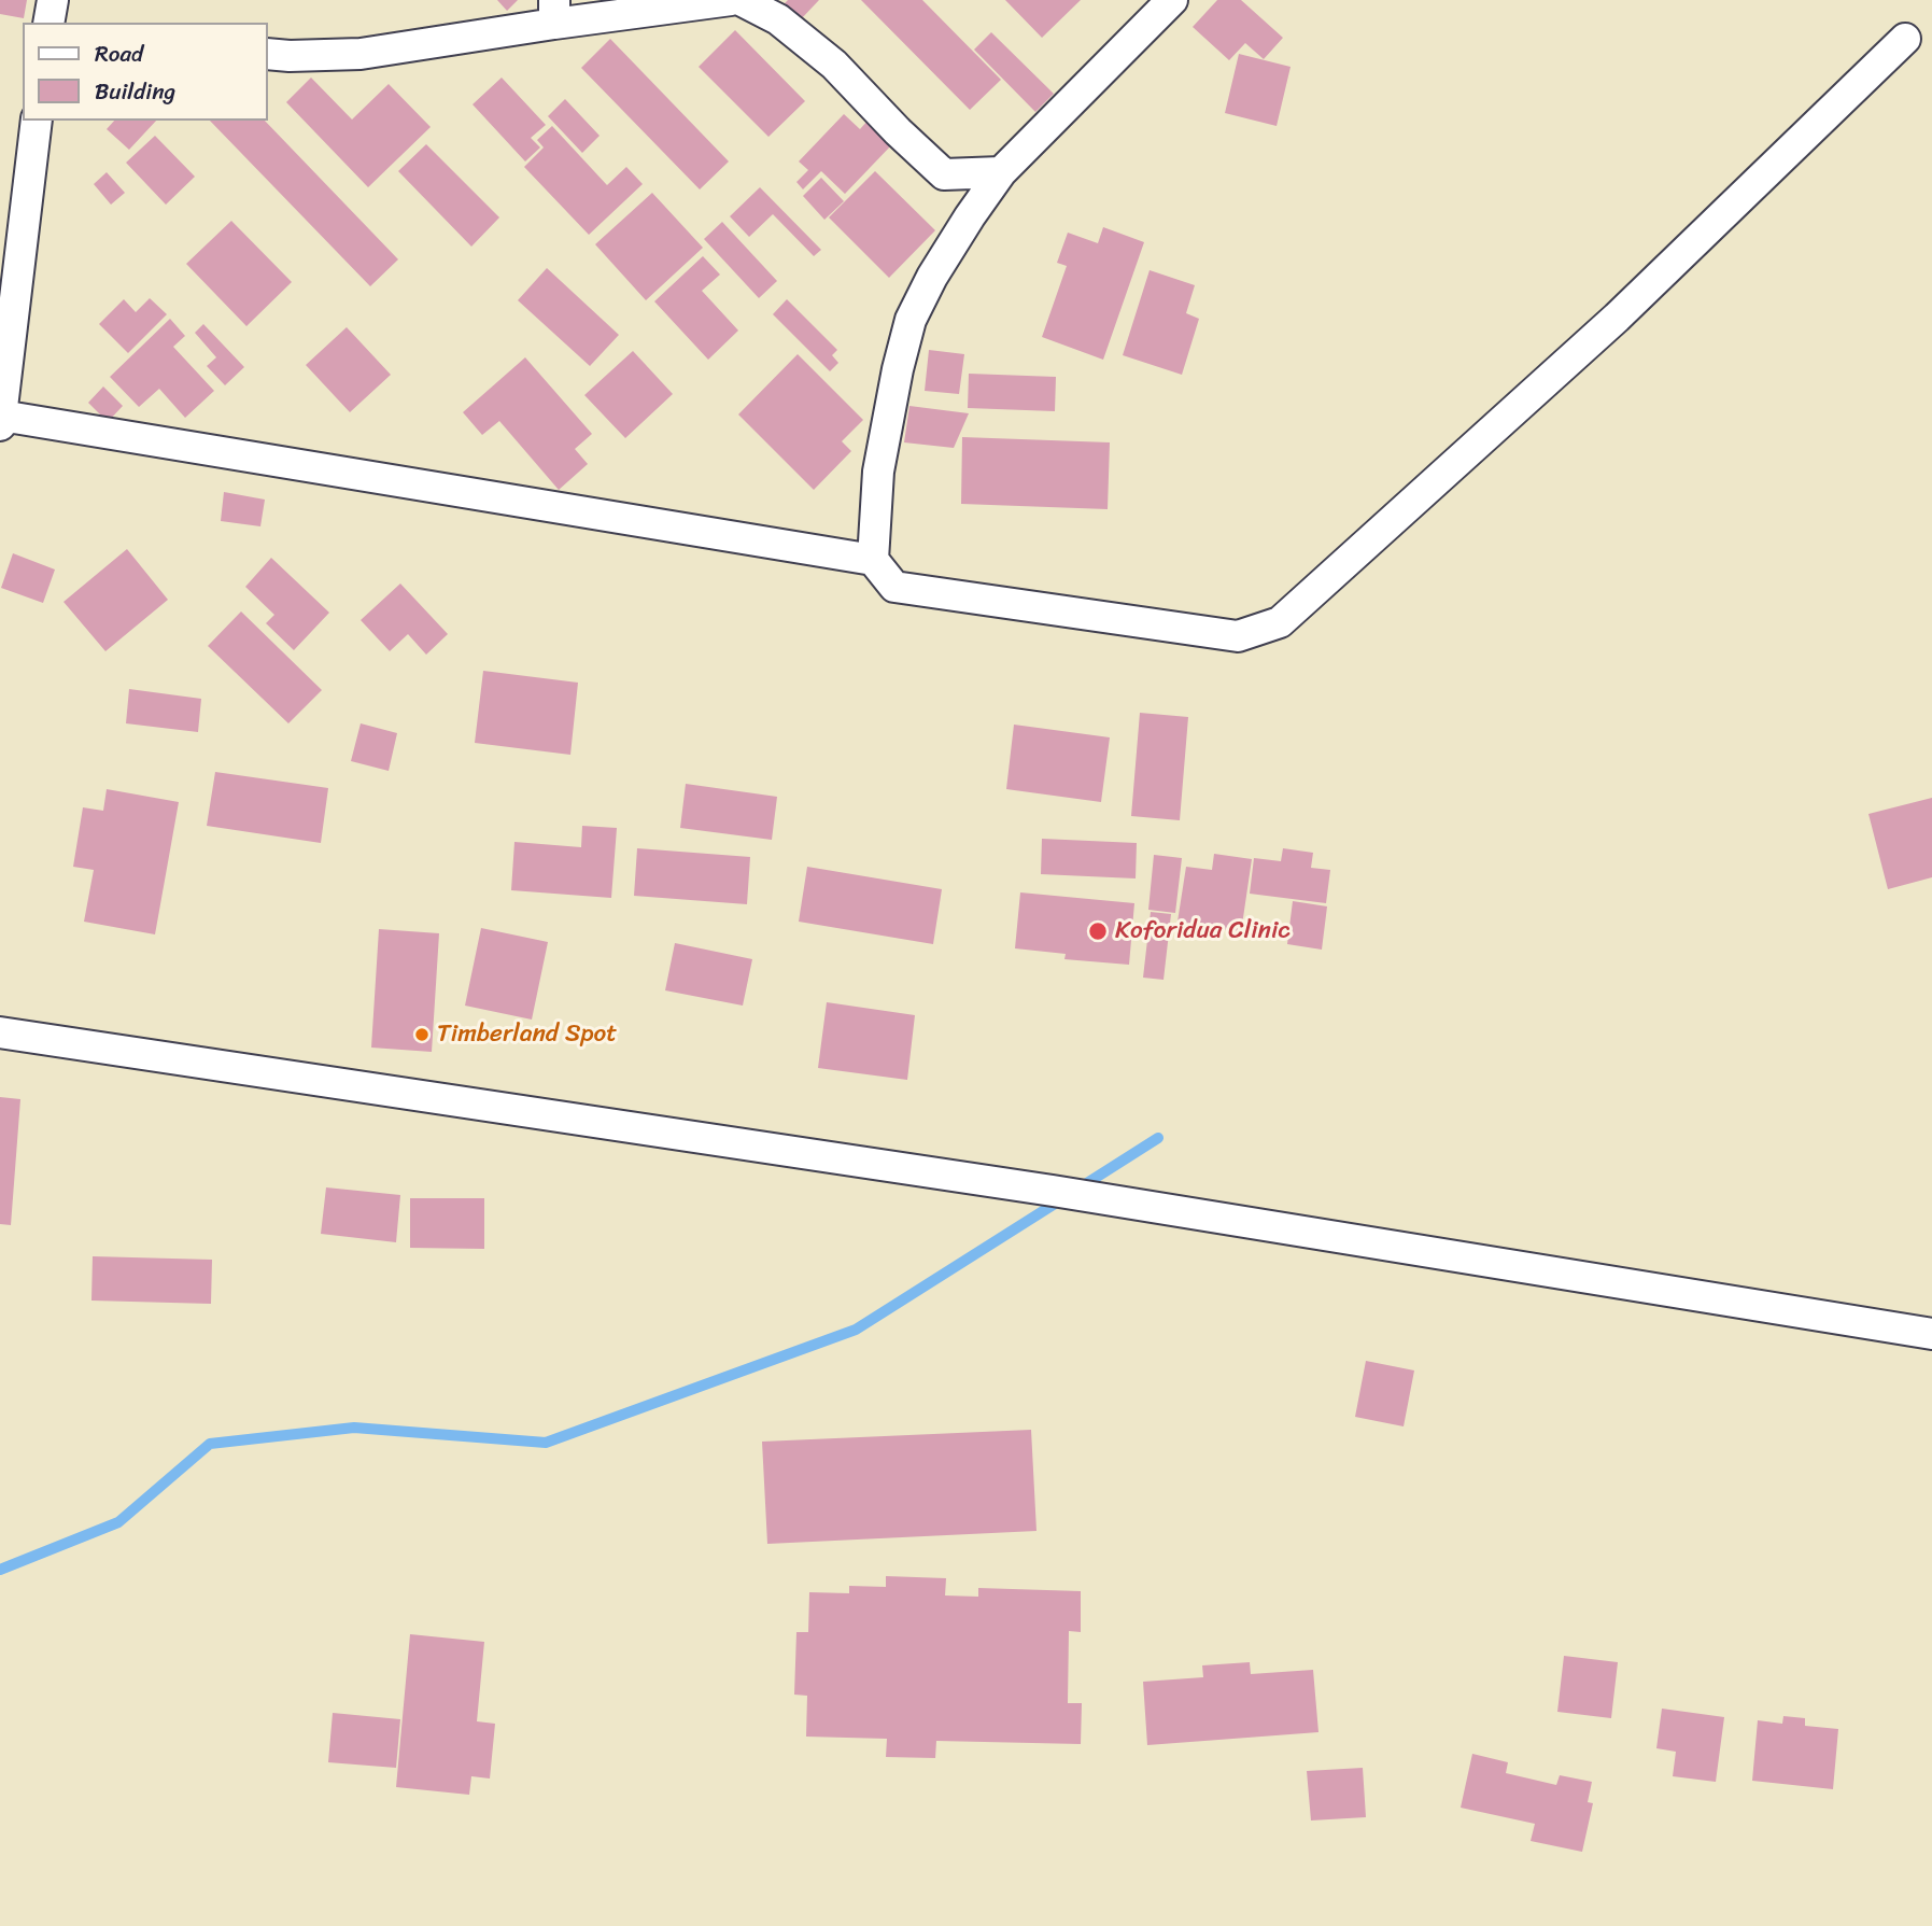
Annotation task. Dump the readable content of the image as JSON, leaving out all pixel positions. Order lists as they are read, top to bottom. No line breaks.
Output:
{"places":["Koforidua Clinic","Timberland Spot"],"legend":["Road","Building"]}
